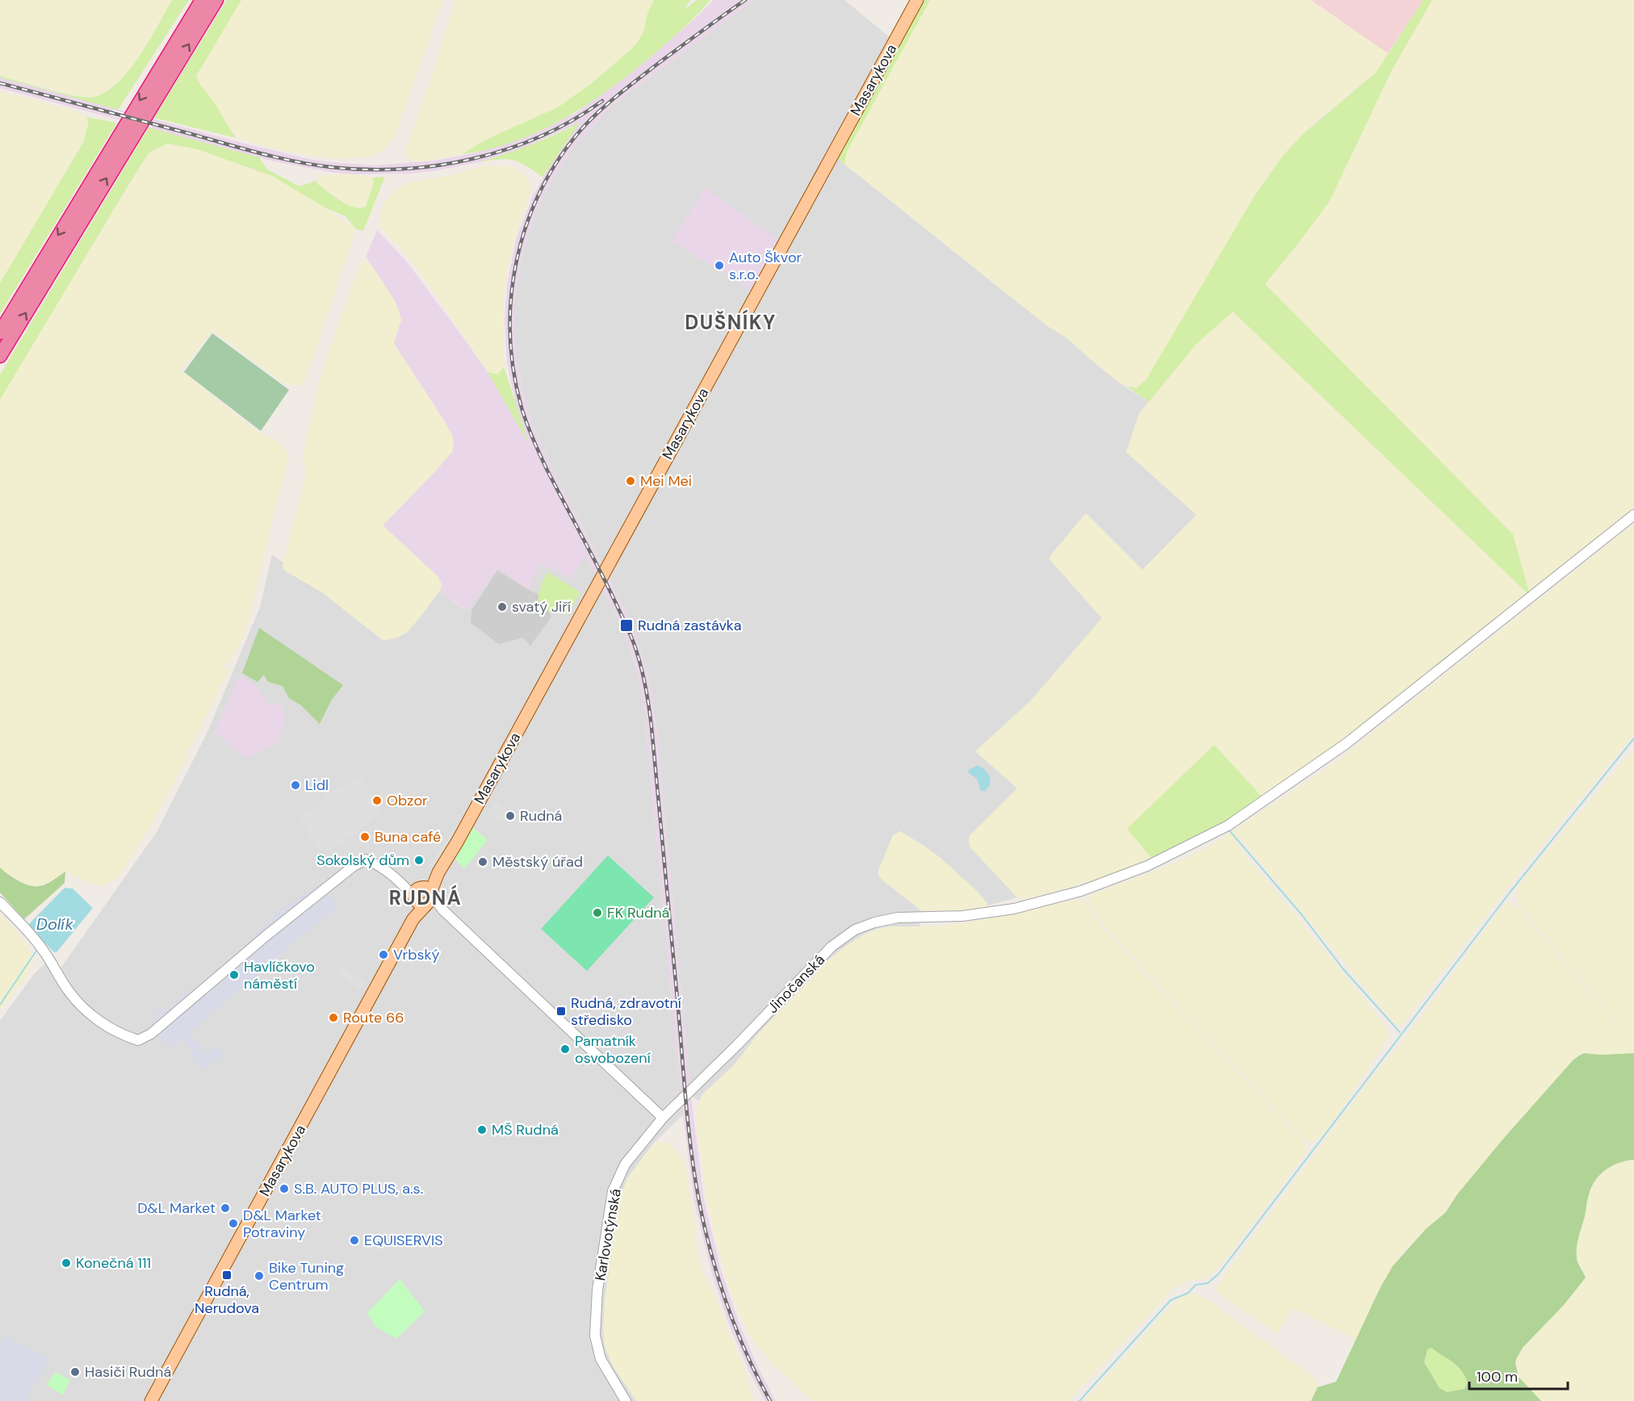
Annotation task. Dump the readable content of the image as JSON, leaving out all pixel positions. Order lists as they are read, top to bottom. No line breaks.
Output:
{"streets":{"main road":["Masarykova"],"street":["Jinočanská","Karlovotýnská"]},"crossings":[["Jinočanská","Karlovotýnská"]],"districts":["DUŠNÍKY","RUDNÁ"],"water":["Dolík"],"places":{"other":["Auto Škvor s.r.o.","Mei Mei","svatý Jiří","Lidl","Obzor","Rudná","Buna café","Sokolský dům","Městský úřad","FK Rudná","Vrbský","Havlíčkovo náměstí","Route 66","Pamatník osvobození","MŠ Rudná","S.B. AUTO PLUS, a.s.","D&L Market","D&L Market Potraviny","EQUISERVIS","Konečná 111","Bike Tuning Centrum","Hasiči Rudná"],"transit":["Rudná zastávka","Rudná, zdravotní středisko","Rudná, Nerudova"]},"scale_bar":"100 m"}
